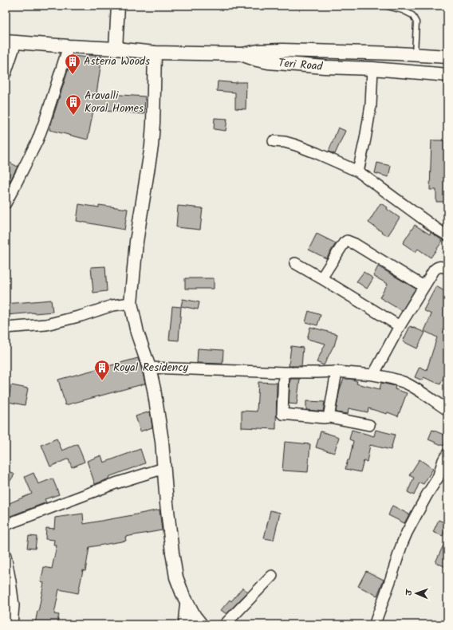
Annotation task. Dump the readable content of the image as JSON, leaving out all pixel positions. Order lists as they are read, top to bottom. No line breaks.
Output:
{"streets":{"street":["Teri Road"]},"places":{"building":["Asteria Woods","Aravalli Koral Homes","Royal Residency"]},"north":"left"}
